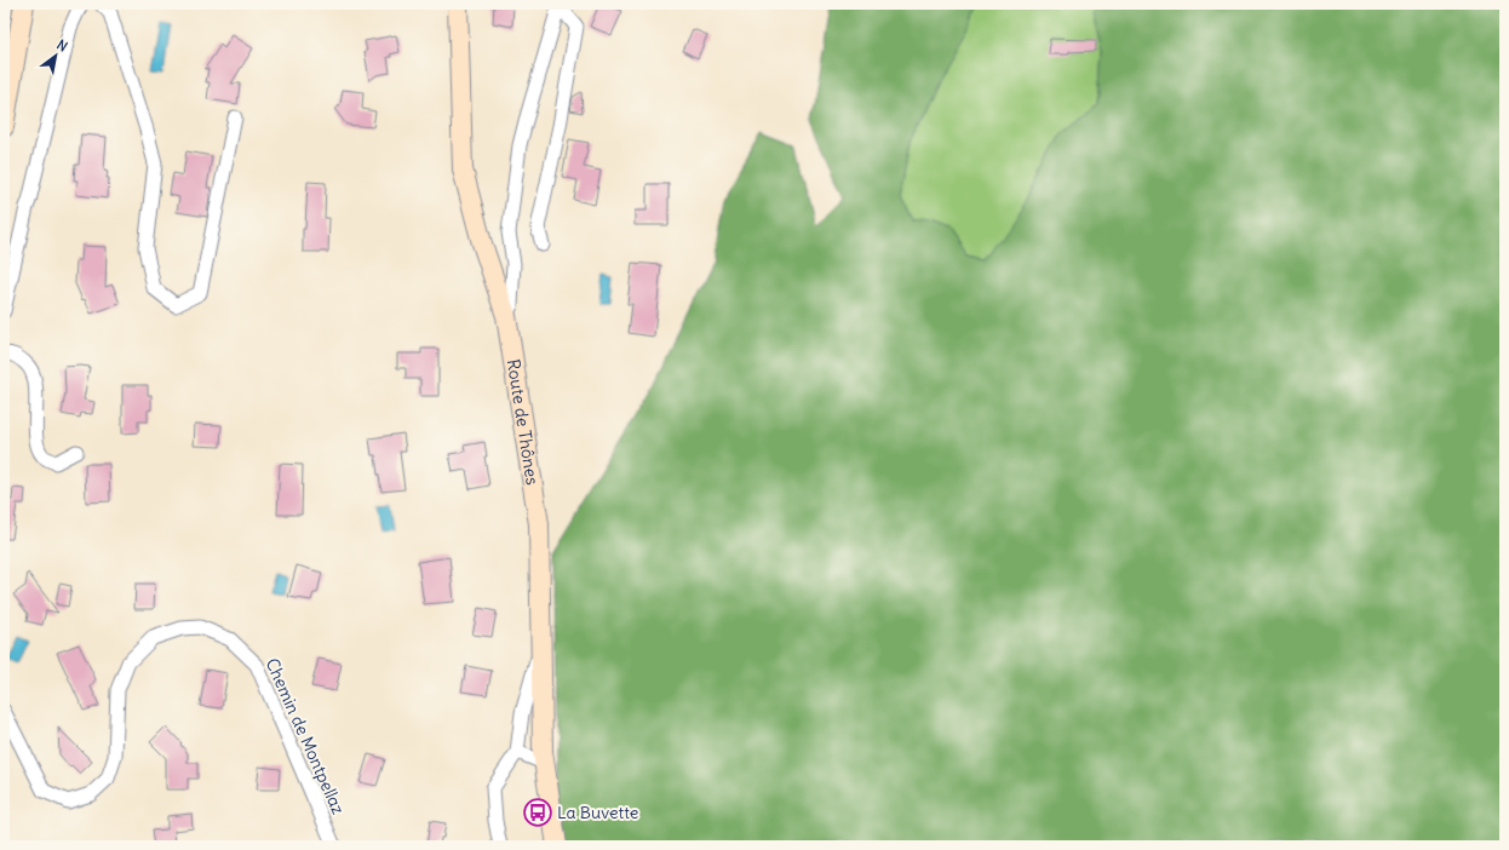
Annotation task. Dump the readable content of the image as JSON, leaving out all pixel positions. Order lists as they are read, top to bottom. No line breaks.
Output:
{"streets":{"main road":["Route de Thônes"],"street":["Chemin de Montpellaz"]},"places":{"bus stop":["La Buvette"]},"north":"top right"}
